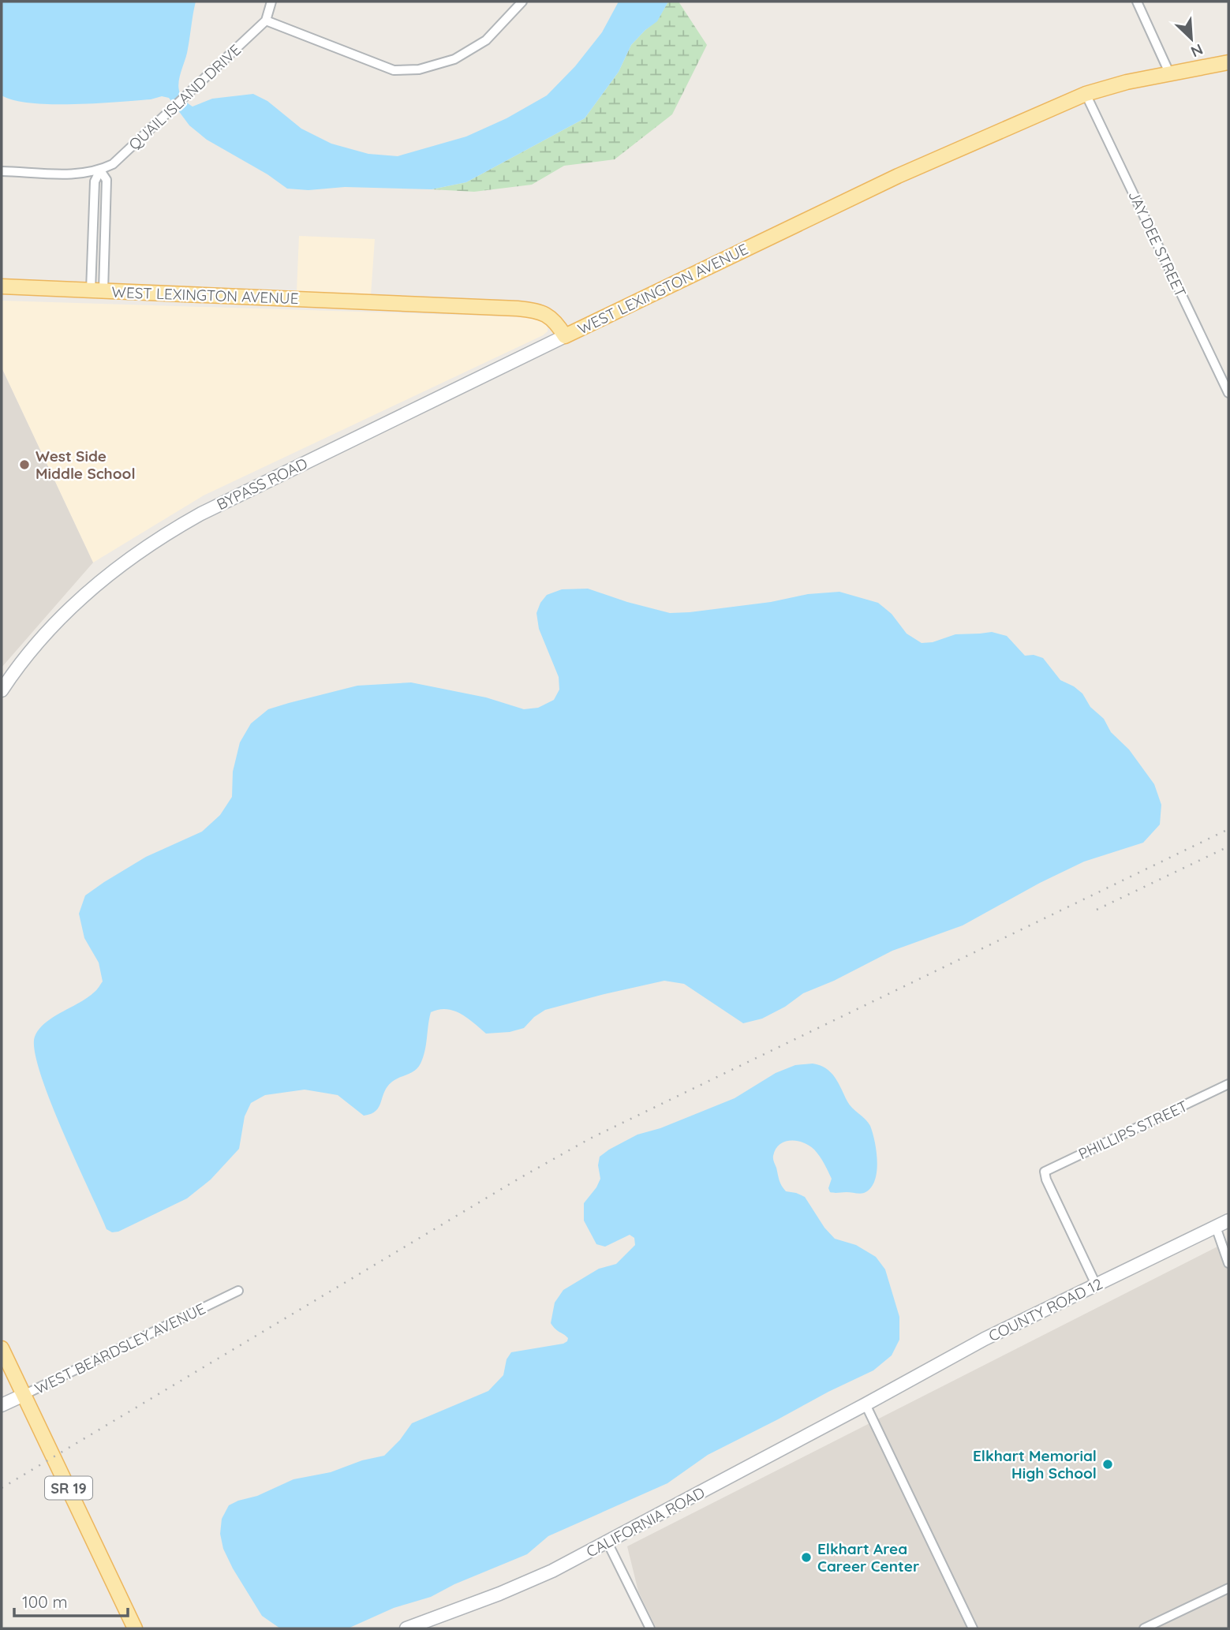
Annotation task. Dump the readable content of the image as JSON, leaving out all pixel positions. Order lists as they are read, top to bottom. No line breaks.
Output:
{"streets":{"main road":["WEST LEXINGTON AVENUE","BYPASS ROAD","COUNTY ROAD 12","WEST BEARDSLEY AVENUE","SR 19","CALIFORNIA ROAD"],"street":["QUAIL ISLAND DRIVE","JAY DEE STREET","PHILLIPS STREET"]},"crossings":[["JAY DEE STREET","WEST LEXINGTON AVENUE"],["WEST LEXINGTON AVENUE","BYPASS ROAD"],["PHILLIPS STREET","COUNTY ROAD 12"],["COUNTY ROAD 12","CALIFORNIA ROAD"],["WEST BEARDSLEY AVENUE","SR 19"]],"places":["West Side Middle School","Elkhart Memorial High School","Elkhart Area Career Center"],"scale_bar":"100 m","north":"bottom right"}
